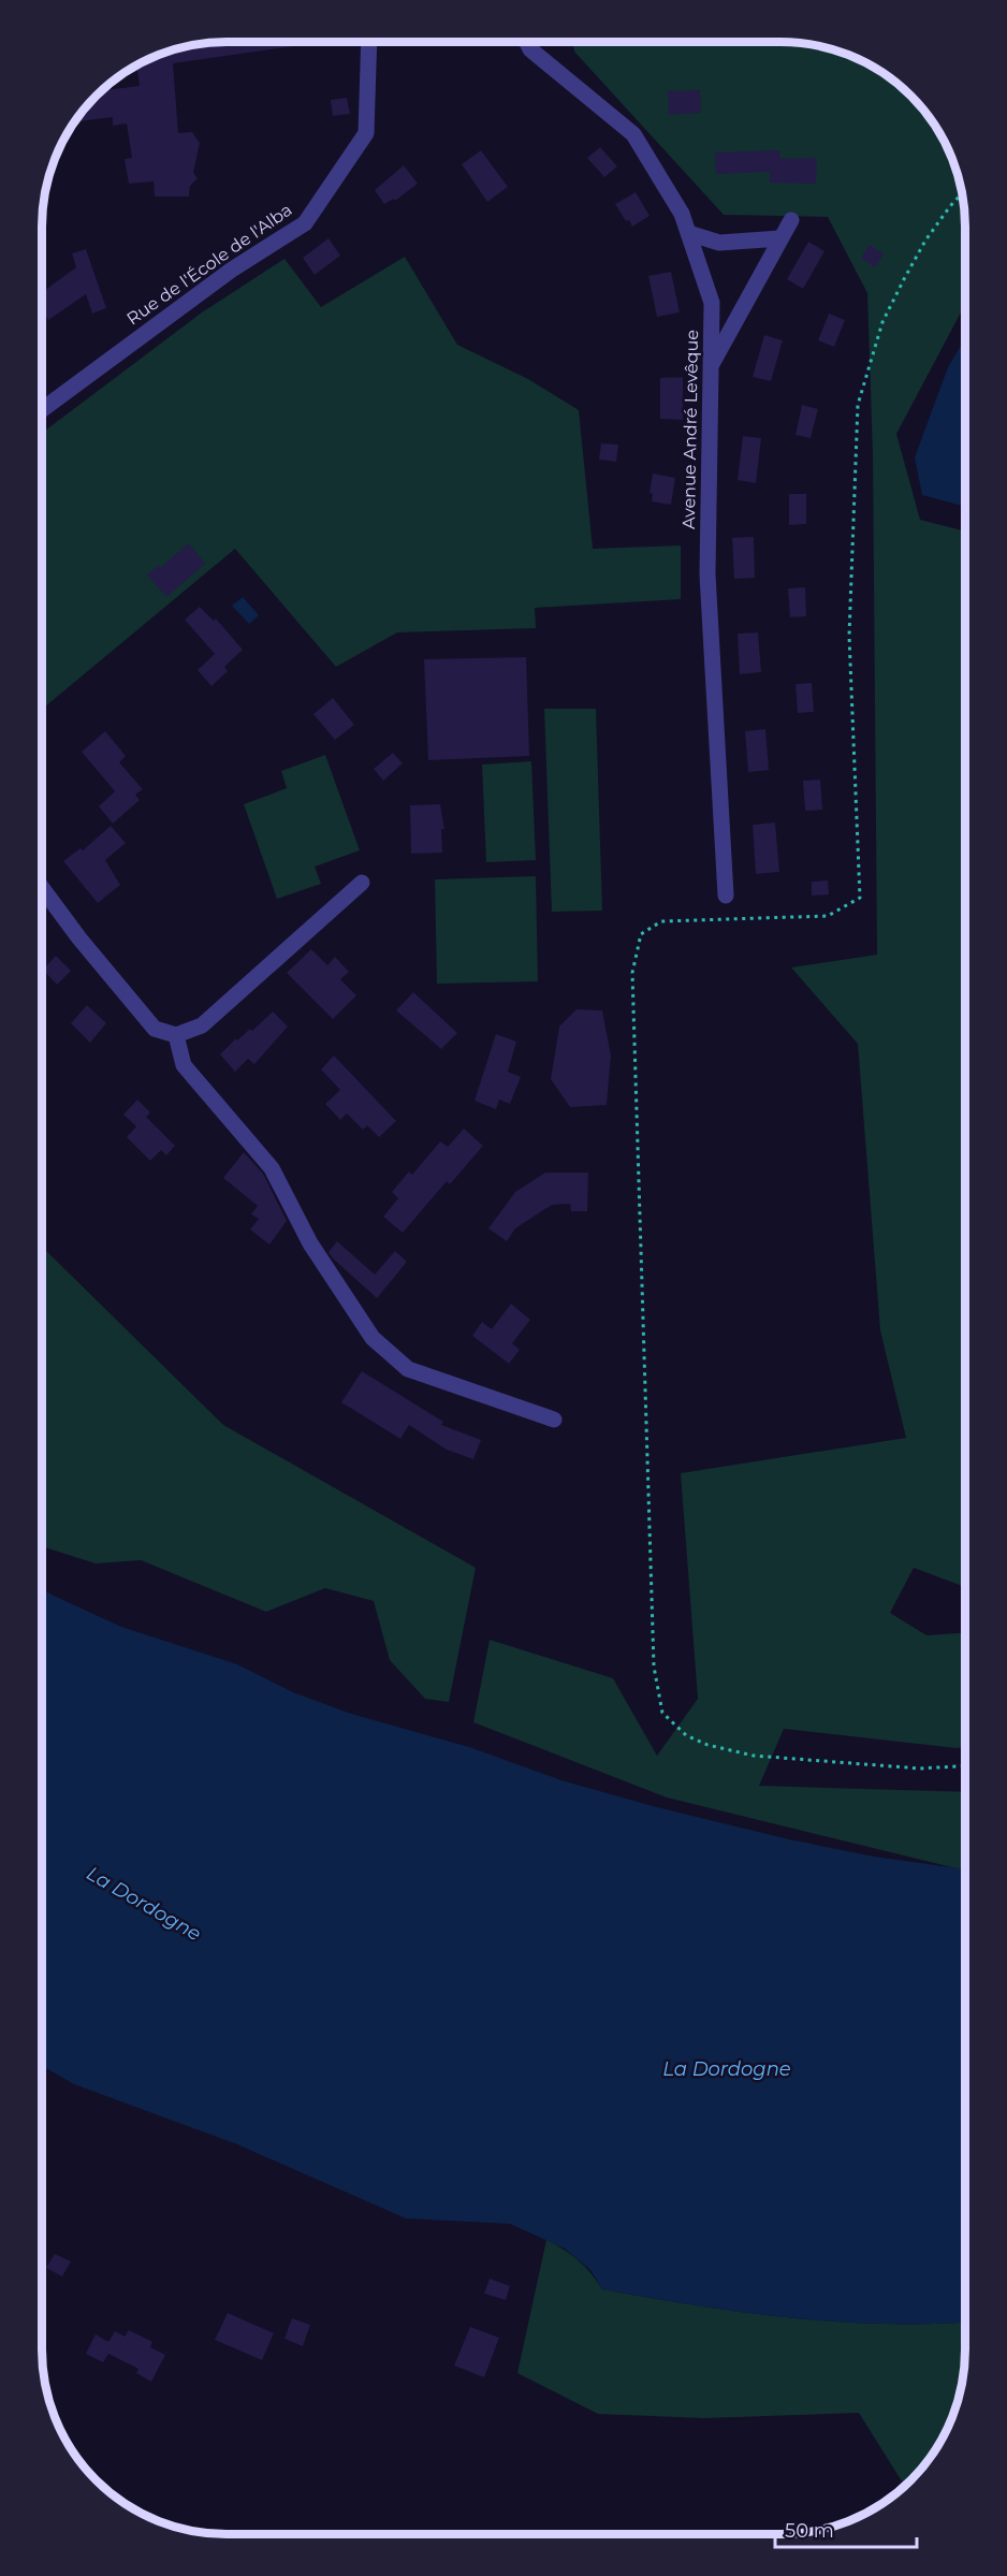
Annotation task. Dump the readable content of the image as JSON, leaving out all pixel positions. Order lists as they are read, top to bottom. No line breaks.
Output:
{"streets":{"street":["Rue de l'École de l'Alba","Avenue André Levêque"]},"water":["La Dordogne"],"scale_bar":"50 m"}
